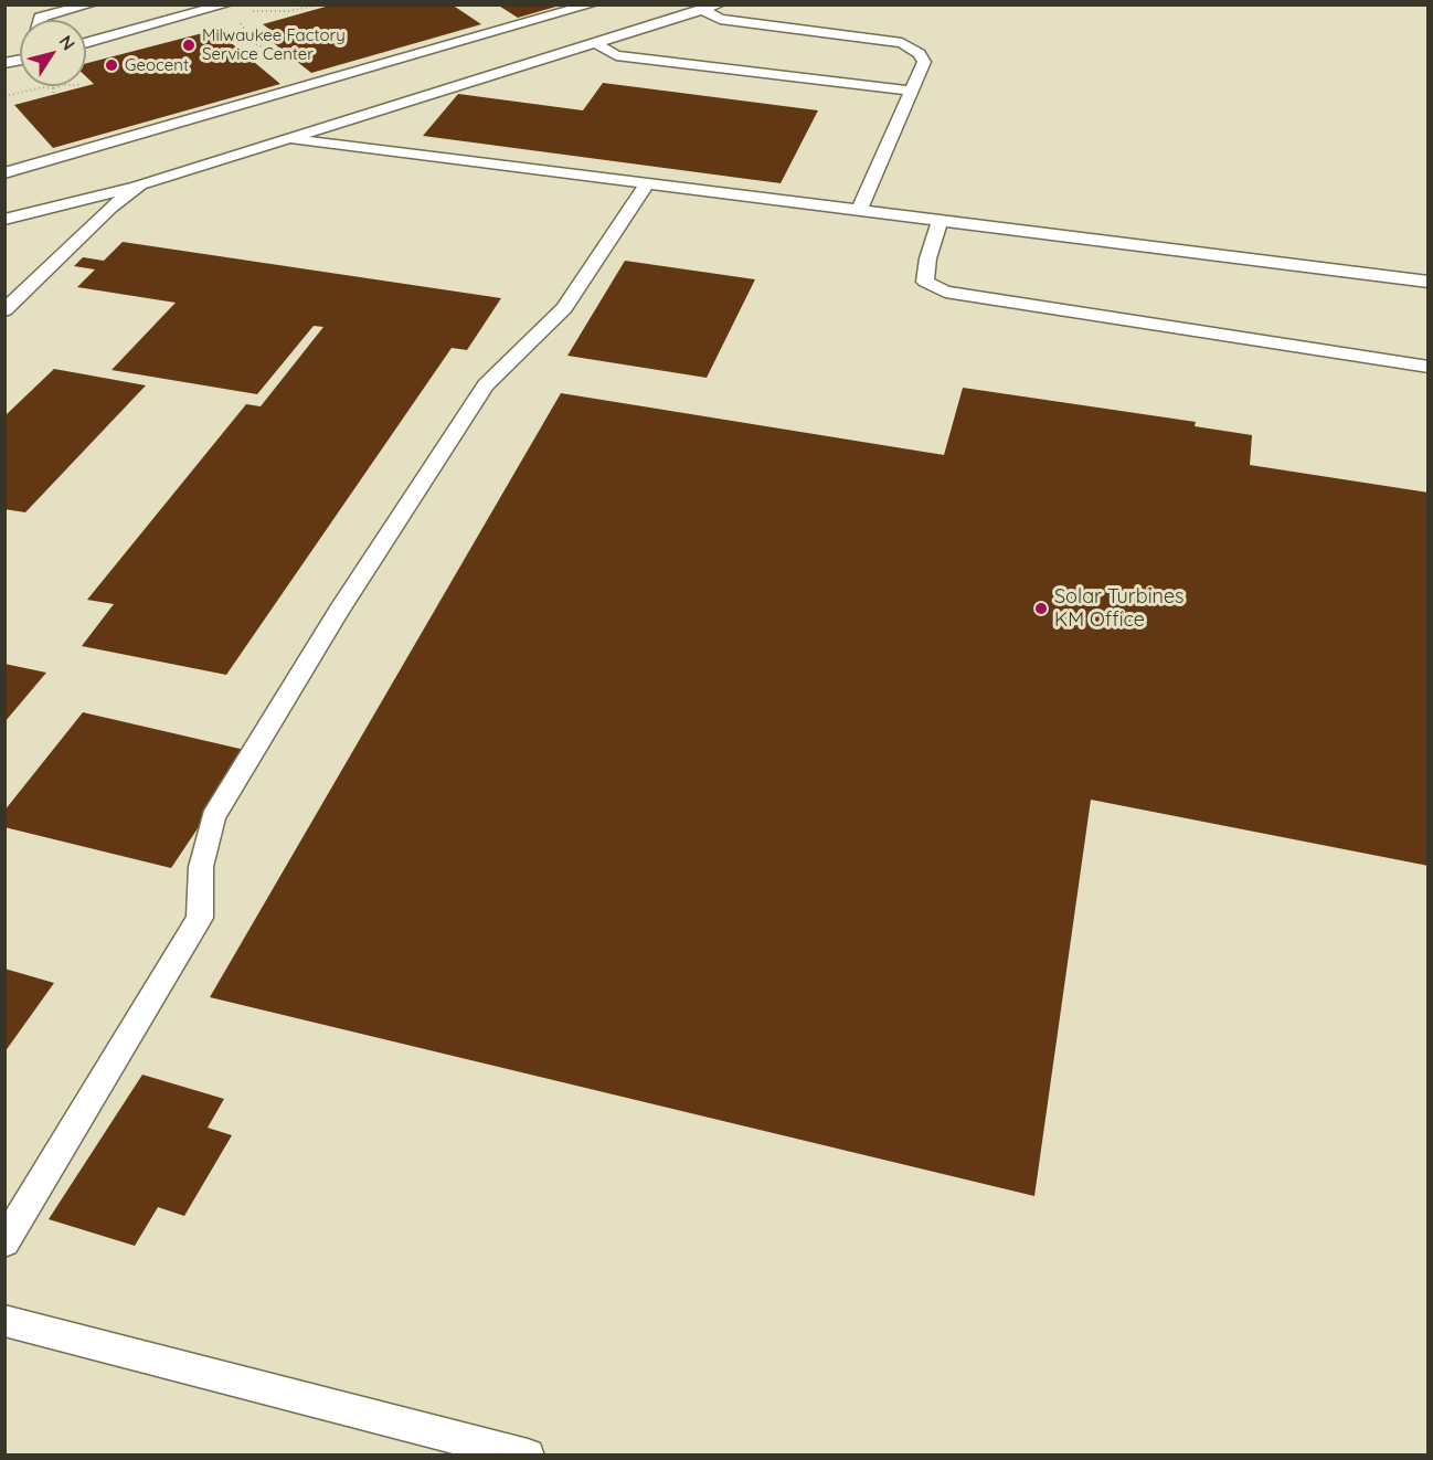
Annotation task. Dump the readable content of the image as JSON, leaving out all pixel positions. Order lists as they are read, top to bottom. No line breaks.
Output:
{"places":["Milwaukee Factory Service Center","Geocent","Solar Turbines KM Office"],"north":"top right"}
